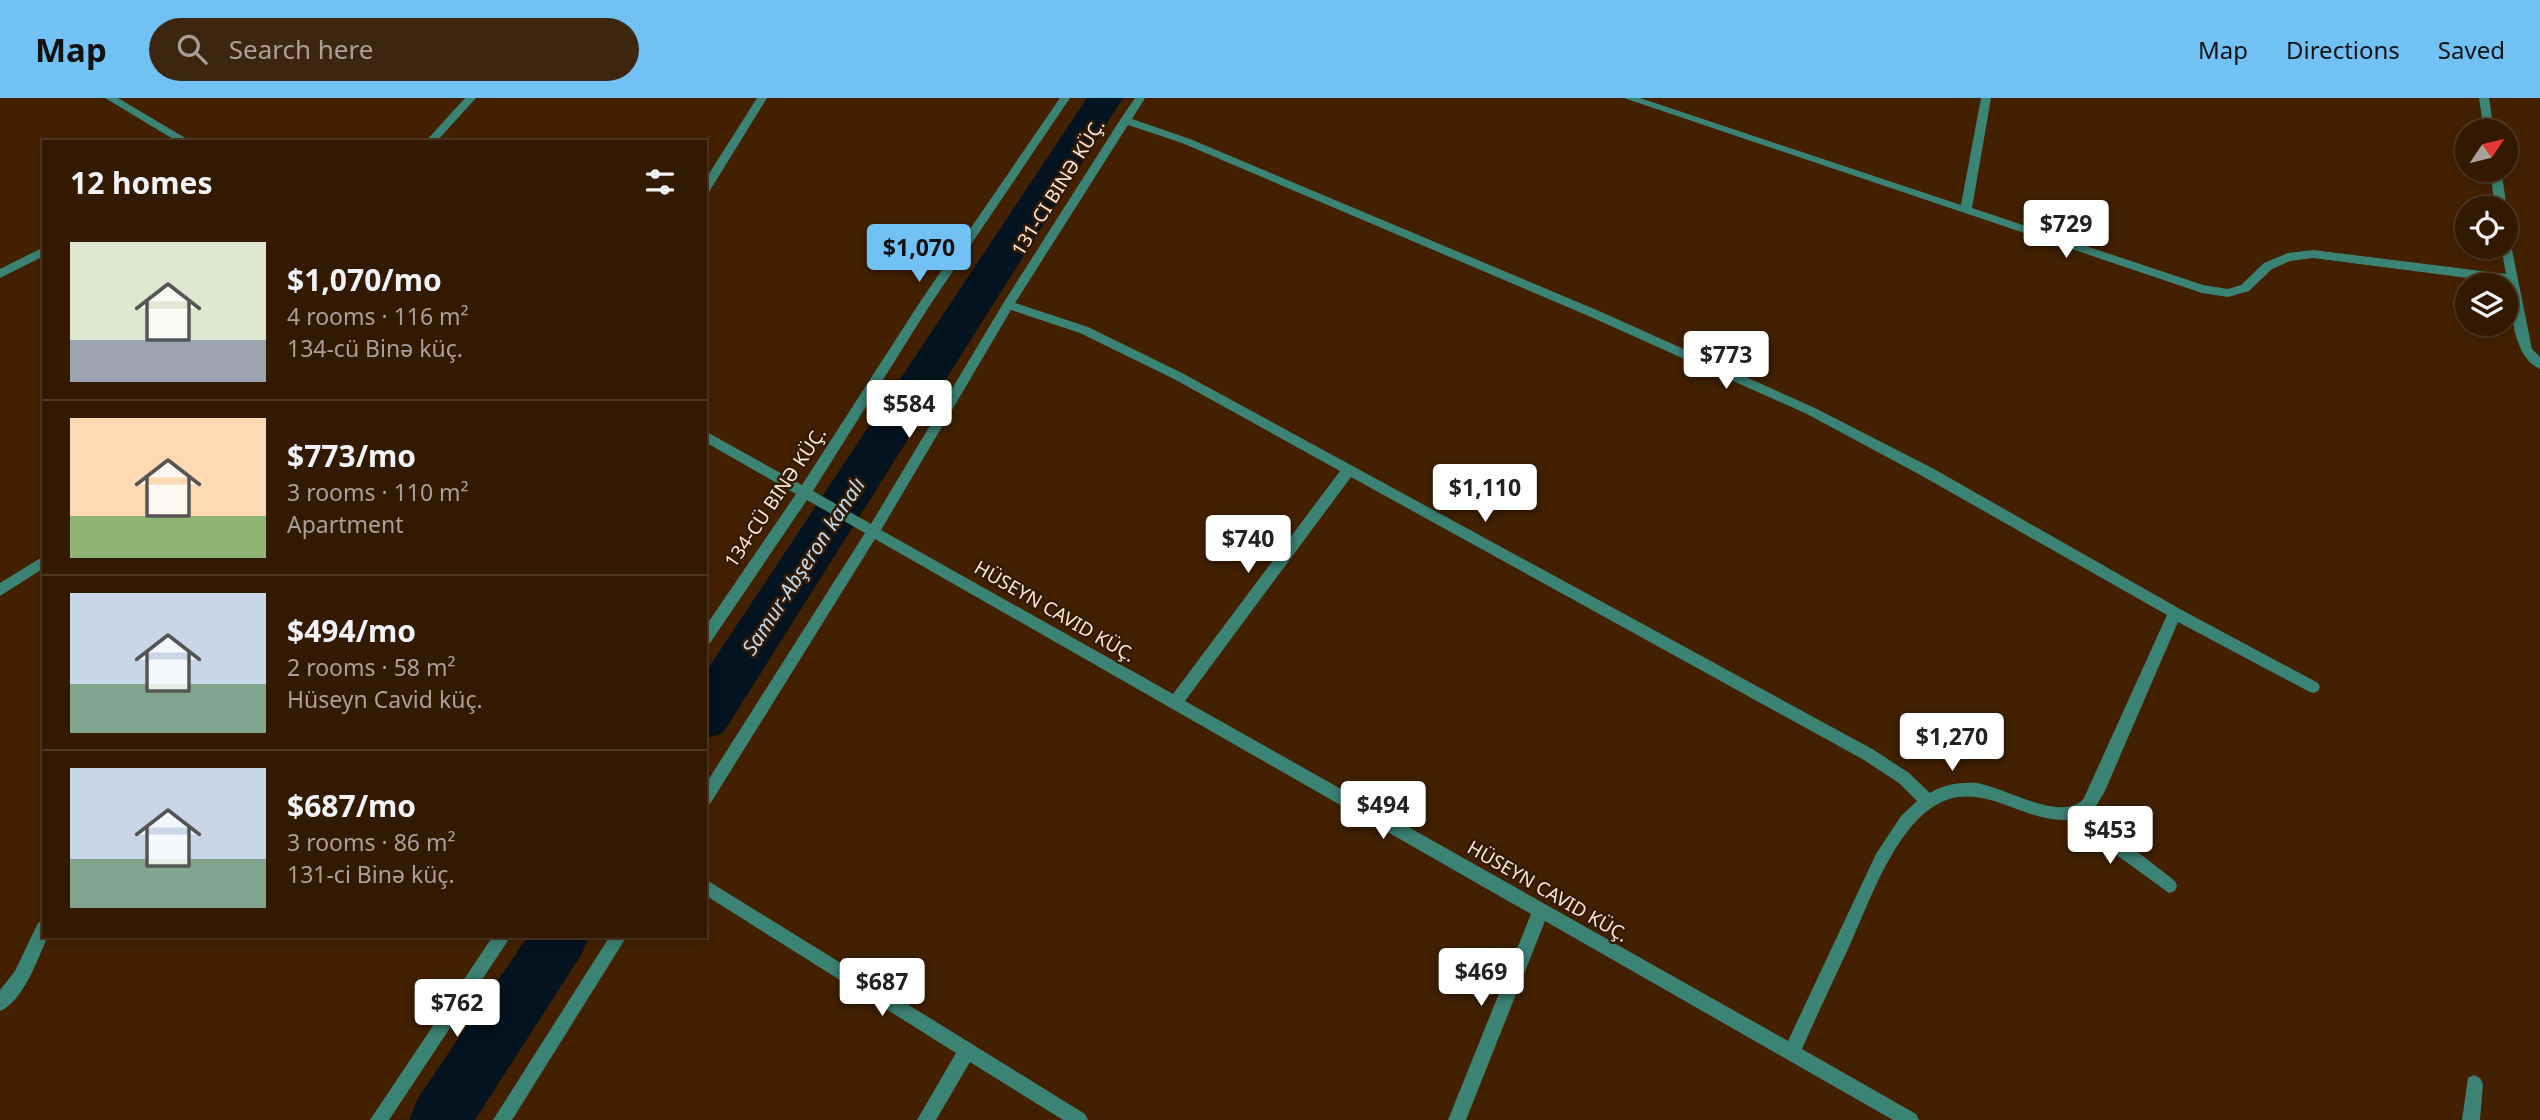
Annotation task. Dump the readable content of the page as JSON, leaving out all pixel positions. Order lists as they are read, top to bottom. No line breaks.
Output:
{"streets":{"street":["131-CI BINƏ KÜÇ.","134-CÜ BINƏ KÜÇ.","HÜSEYN CAVID KÜÇ."]},"crossings":[["131-CI BINƏ KÜÇ.","HÜSEYN CAVID KÜÇ."],["134-CÜ BINƏ KÜÇ.","HÜSEYN CAVID KÜÇ."]],"water":["Samur-Abşeron kanalı"],"north":"top right","page":{"header":"Map","search":"Search here","nav":["Map","Directions","Saved"],"heading":"12 homes","price":["$729","$1,070","$773","$584","$1,110","$740","$1,270","$494","$453","$469","$687","$762"],"list":[{"name":"$1,070/mo","note":"4 rooms · 116 m² · 134-cü Binə küç."},{"name":"$773/mo","note":"3 rooms · 110 m² · Apartment"},{"name":"$494/mo","note":"2 rooms · 58 m² · Hüseyn Cavid küç."},{"name":"$687/mo","note":"3 rooms · 86 m² · 131-ci Binə küç."}]}}
